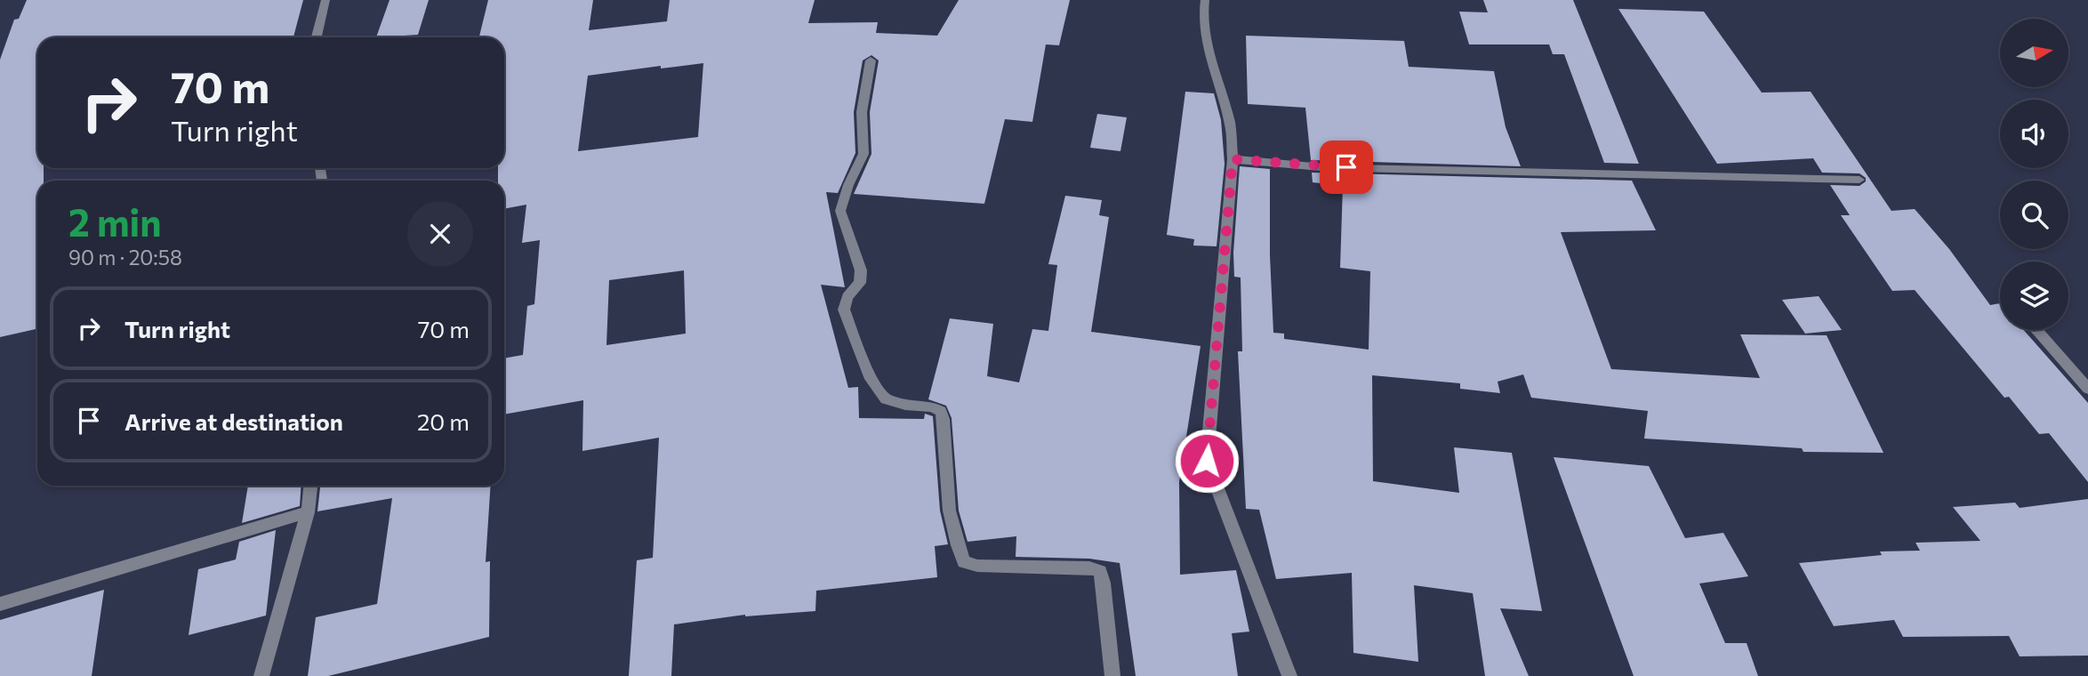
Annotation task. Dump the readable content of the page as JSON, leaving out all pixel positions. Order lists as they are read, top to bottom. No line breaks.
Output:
{"north":"right","page":{"turn":["70 m","Turn right"],"heading":["2 min","90 m · 20:58"],"list":[{"name":"Turn right","value":"70 m"},{"name":"Arrive at destination","value":"20 m"}]}}
